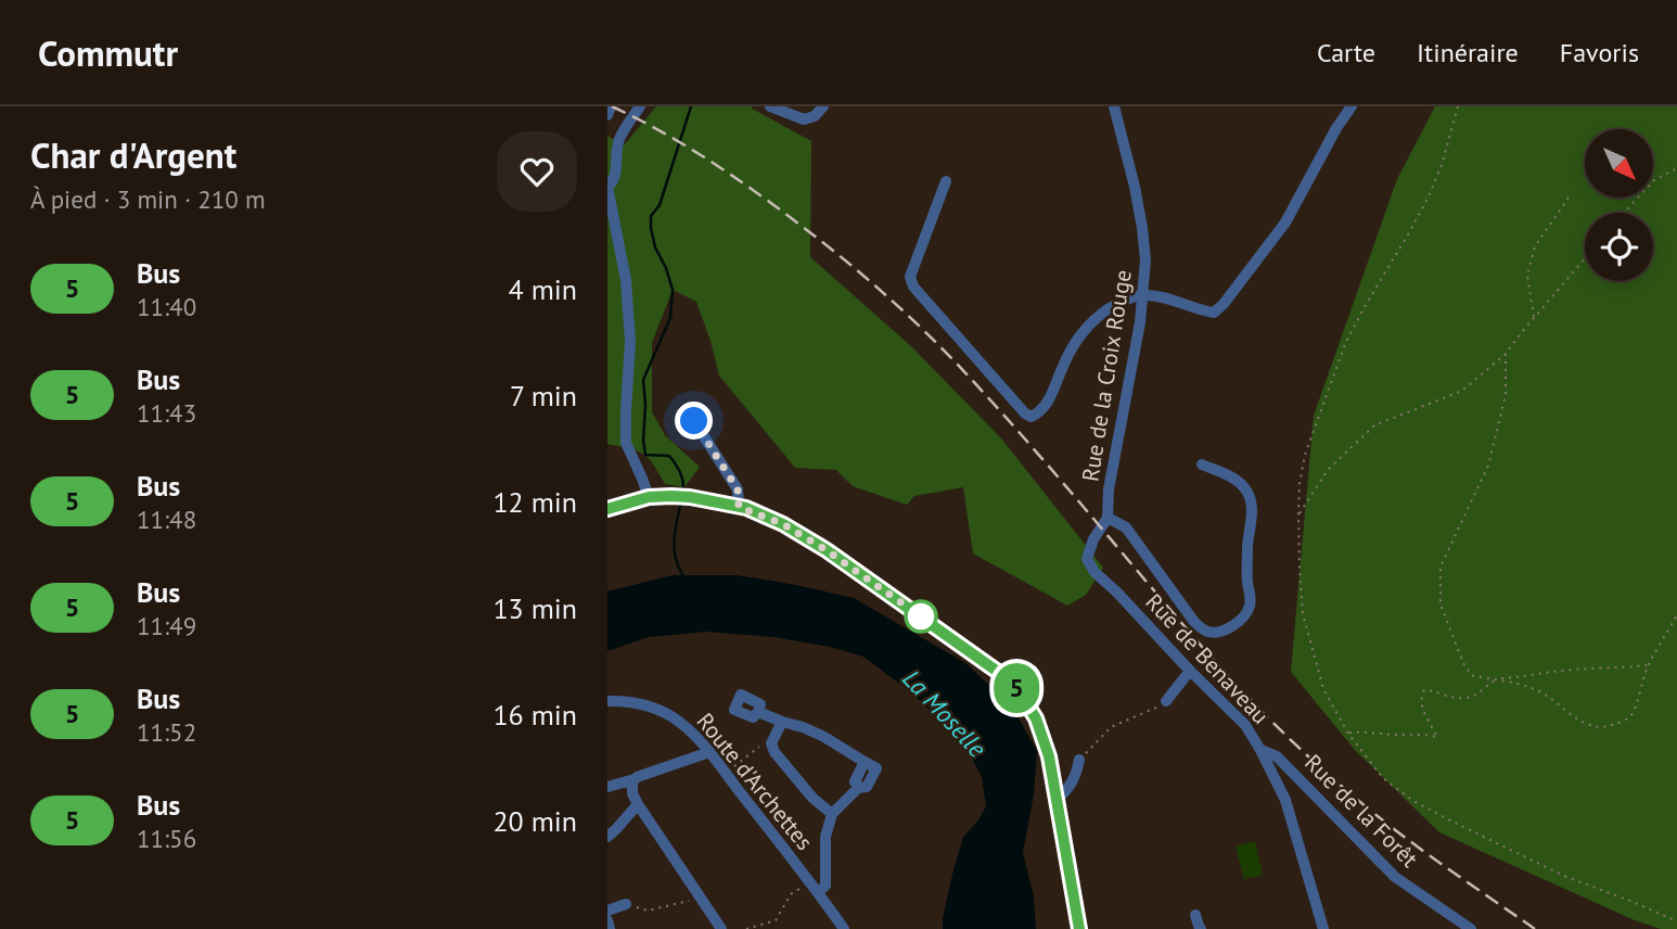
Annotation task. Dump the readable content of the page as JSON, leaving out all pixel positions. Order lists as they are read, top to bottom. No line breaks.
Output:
{"streets":{"street":["Rue de la Croix Rouge","Rue de Benaveau","Route d'Archettes","Rue de la Forêt"]},"crossings":[["Rue de la Croix Rouge","Rue de Benaveau"],["Rue de Benaveau","Rue de la Forêt"]],"water":["La Moselle"],"lines":["bus line 5"],"north":"bottom right","page":{"header":"Commutr","nav":["Carte","Itinéraire","Favoris"],"heading":["Char d'Argent","À pied · 3 min · 210 m"],"on_map":"5","list":[{"mark":"5","name":"Bus","note":"11:40","value":"4 min"},{"mark":"5","name":"Bus","note":"11:43","value":"7 min"},{"mark":"5","name":"Bus","note":"11:48","value":"12 min"},{"mark":"5","name":"Bus","note":"11:49","value":"13 min"},{"mark":"5","name":"Bus","note":"11:52","value":"16 min"},{"mark":"5","name":"Bus","note":"11:56","value":"20 min"}]}}
